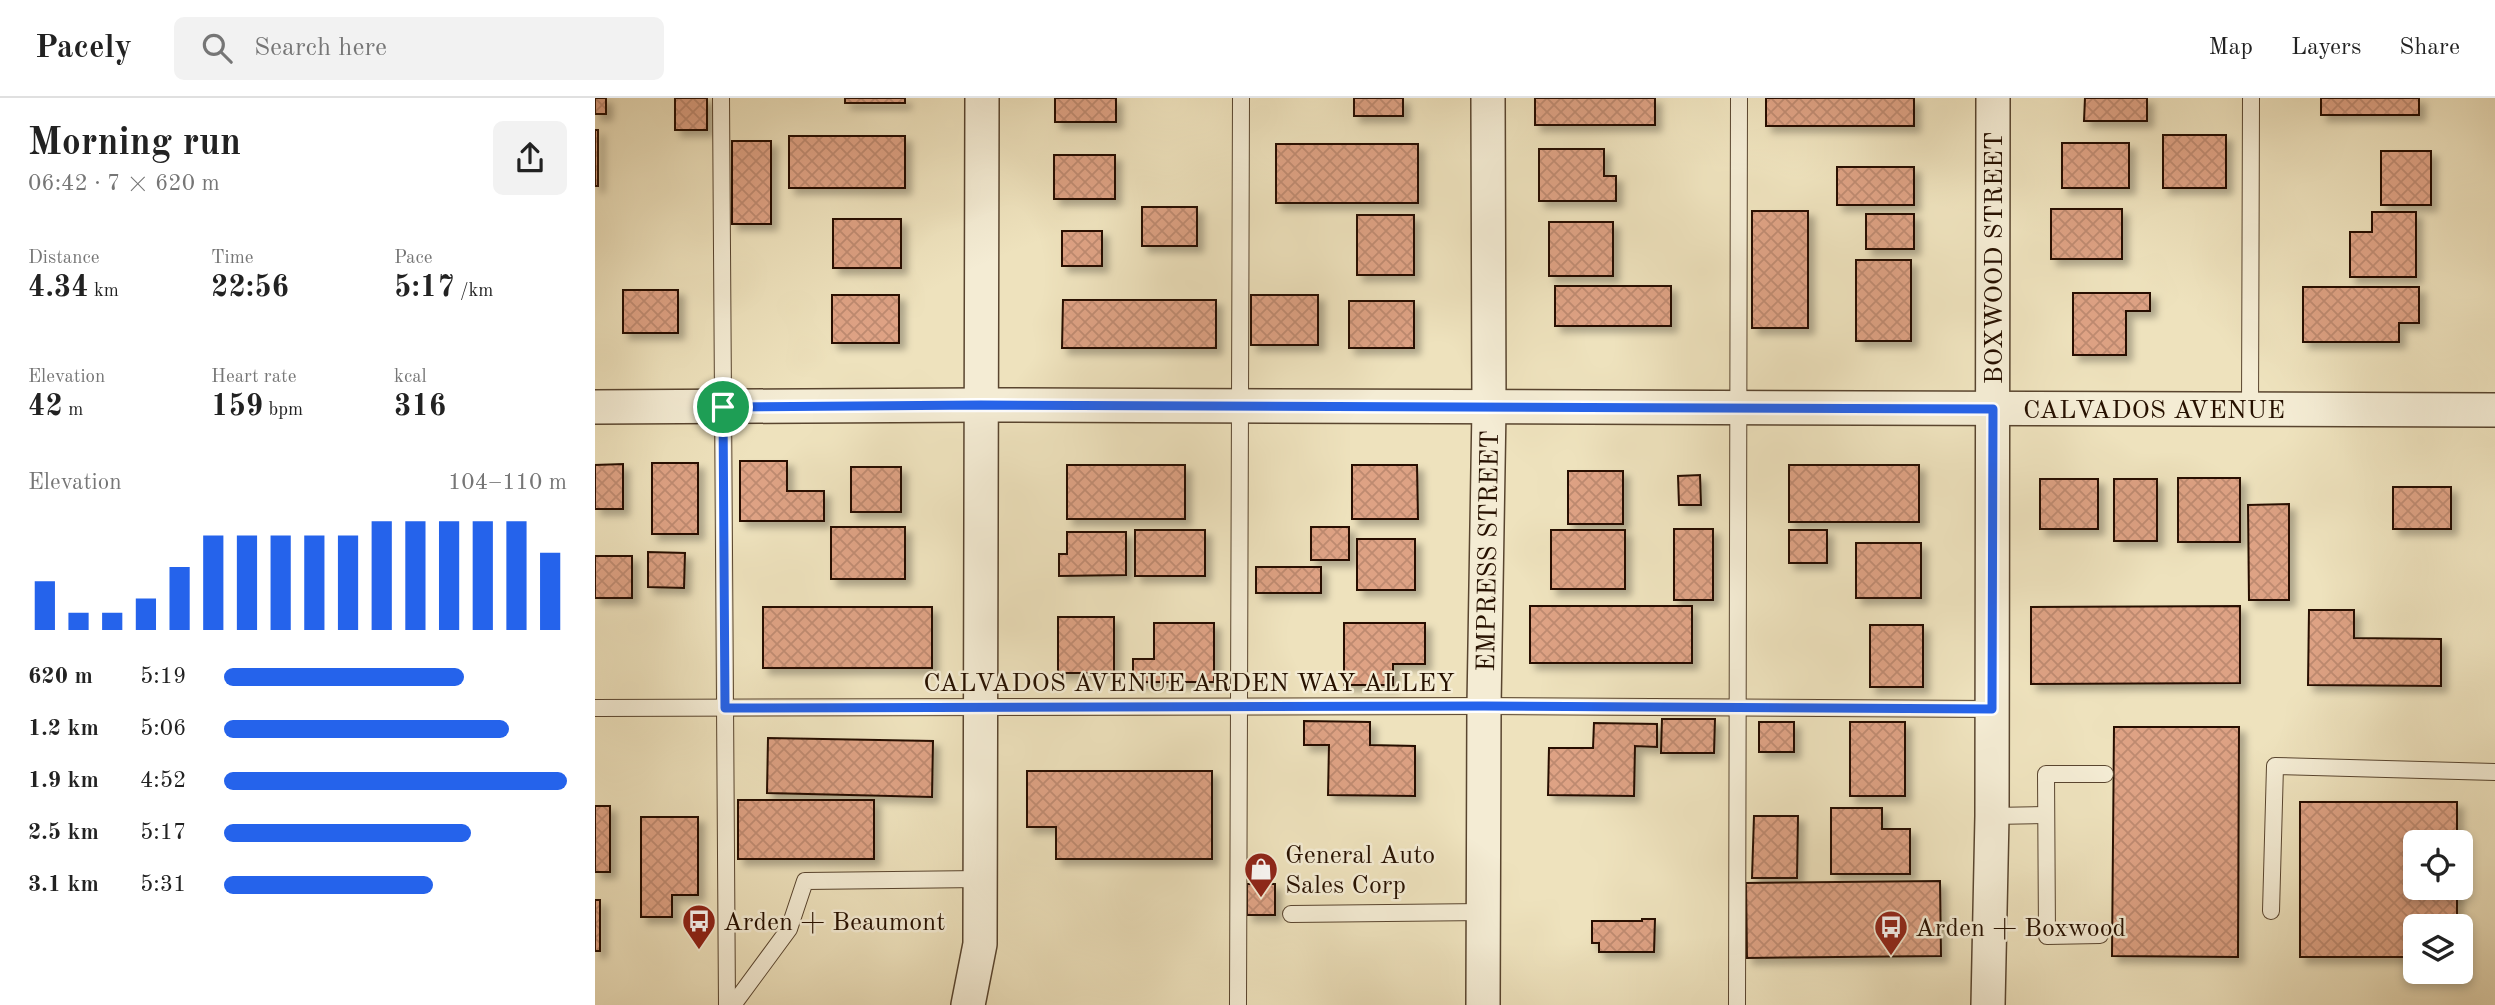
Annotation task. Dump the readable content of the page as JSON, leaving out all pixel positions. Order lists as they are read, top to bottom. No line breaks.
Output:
{"streets":{"street":["BOXWOOD STREET","CALVADOS AVENUE","EMPRESS STREET"],"lane":["CALVADOS AVENUE ARDEN WAY ALLEY"]},"crossings":[["BOXWOOD STREET","CALVADOS AVENUE"],["BOXWOOD STREET","CALVADOS AVENUE ARDEN WAY ALLEY"],["CALVADOS AVENUE","EMPRESS STREET"],["EMPRESS STREET","CALVADOS AVENUE ARDEN WAY ALLEY"]],"places":{"shop":["General Auto Sales Corp"],"bus stop":["Arden + Beaumont","Arden + Boxwood"]},"page":{"header":"Pacely","search":"Search here","nav":["Map","Layers","Share"],"heading":["Morning run","06:42 · 7 × 620 m"],"stats":[["Distance","4.34 km"],["Time","22:56"],["Pace","5:17 /km"],["Elevation","42 m"],["Heart rate","159 bpm"],["kcal","316"]],"chart":["Elevation","104–110 m"],"list":[{"name":"620 m","note":"5:19"},{"name":"1.2 km","note":"5:06"},{"name":"1.9 km","note":"4:52"},{"name":"2.5 km","note":"5:17"},{"name":"3.1 km","note":"5:31"}]}}
